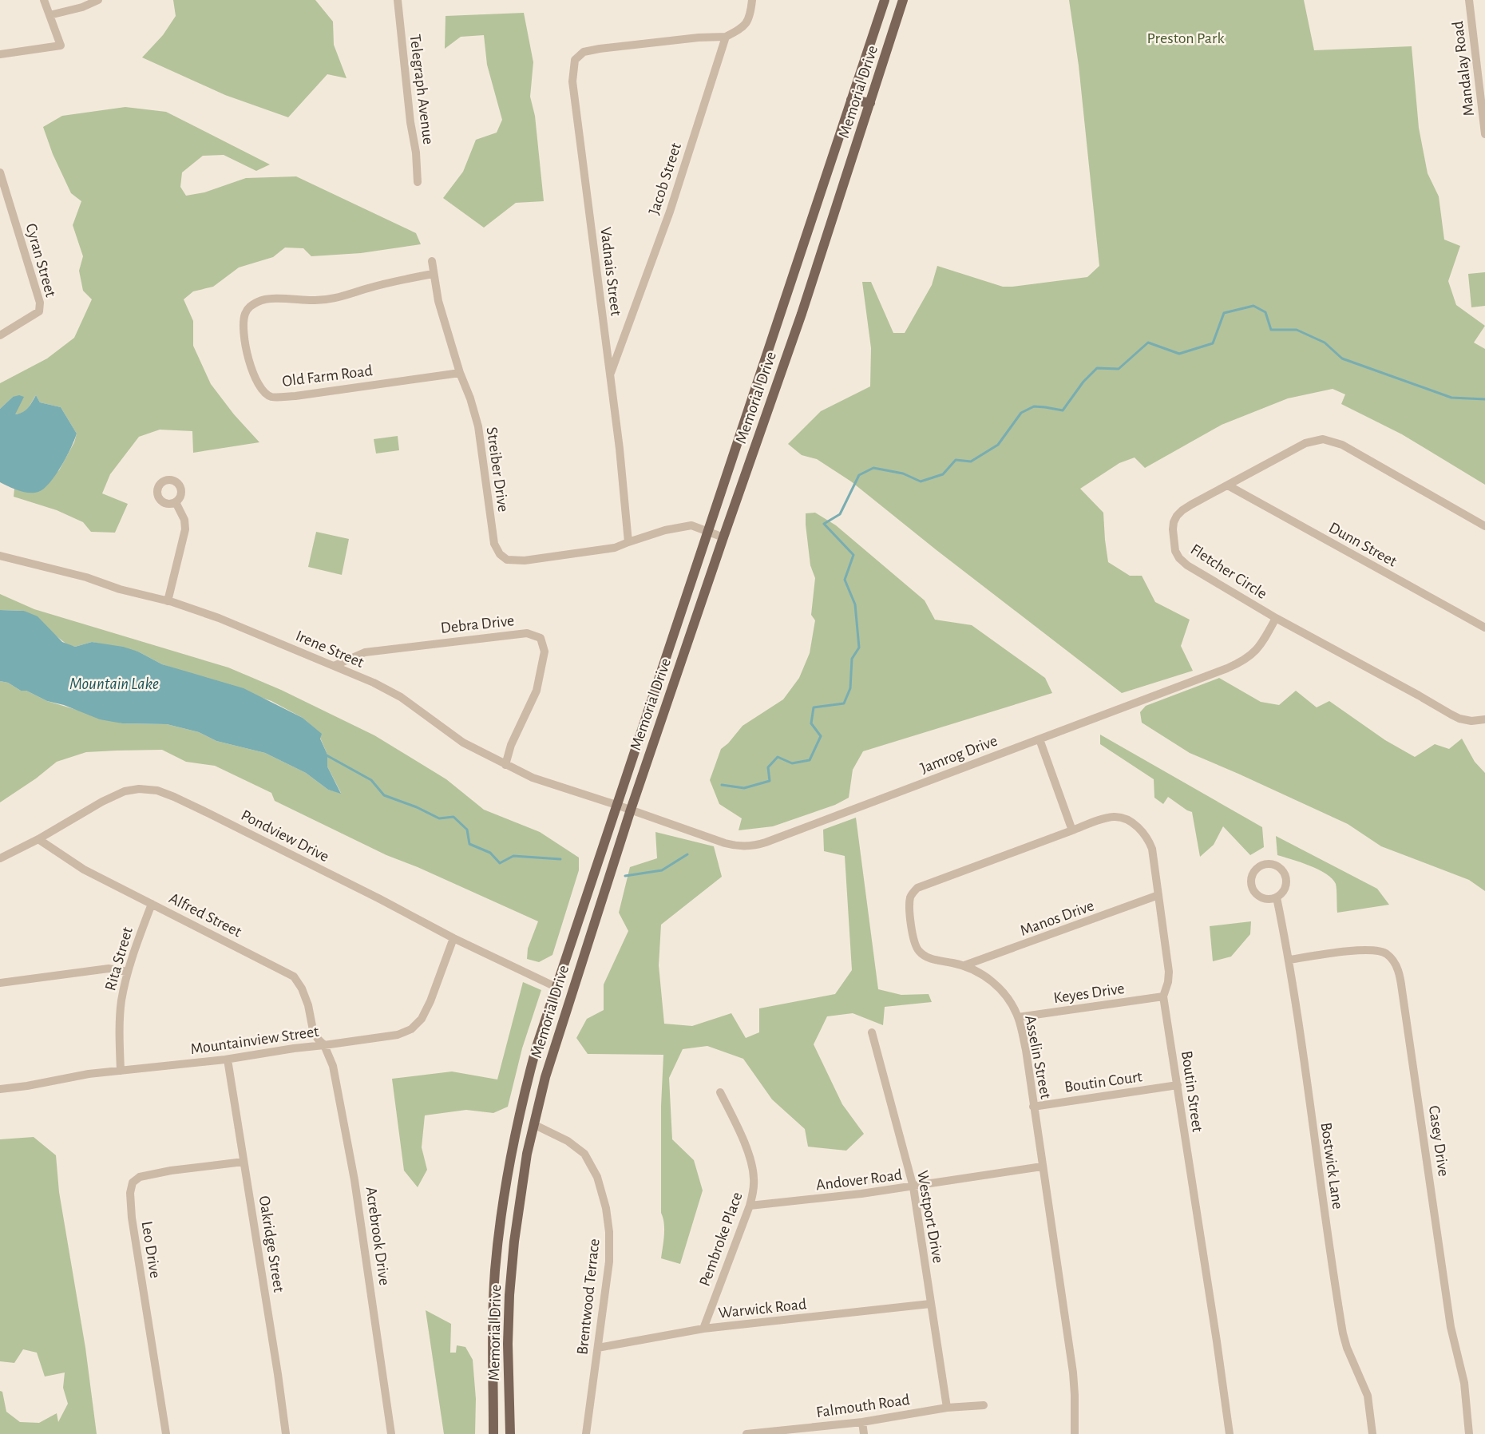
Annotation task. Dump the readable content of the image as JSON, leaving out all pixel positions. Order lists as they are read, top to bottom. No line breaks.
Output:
{"streets":{"main road":["Memorial Drive"],"street":["Mandalay Road","Telegraph Avenue","Jacob Street","Cyran Street","Vadnais Street","Old Farm Road","Streiber Drive","Dunn Street","Fletcher Circle","Debra Drive","Irene Street","Jamrog Drive","Pondview Drive","Alfred Street","Manos Drive","Rita Street","Keyes Drive","Mountainview Street","Asselin Street","Boutin Court","Boutin Street","Casey Drive","Bostwick Lane","Andover Road","Westport Drive","Acrebrook Drive","Pembroke Place","Oakridge Street","Leo Drive","Brentwood Terrace","Warwick Road","Falmouth Road"]},"crossings":[["Memorial Drive","Irene Street"],["Memorial Drive","Jamrog Drive"],["Memorial Drive","Pondview Drive"],["Memorial Drive","Brentwood Terrace"],["Jacob Street","Vadnais Street"],["Vadnais Street","Streiber Drive"],["Old Farm Road","Streiber Drive"],["Dunn Street","Fletcher Circle"],["Fletcher Circle","Jamrog Drive"],["Debra Drive","Irene Street"],["Irene Street","Jamrog Drive"],["Pondview Drive","Alfred Street"],["Pondview Drive","Mountainview Street"],["Alfred Street","Rita Street"],["Alfred Street","Mountainview Street"],["Alfred Street","Acrebrook Drive"],["Manos Drive","Asselin Street"],["Manos Drive","Boutin Street"],["Rita Street","Mountainview Street"],["Keyes Drive","Asselin Street"],["Keyes Drive","Boutin Street"],["Mountainview Street","Acrebrook Drive"],["Mountainview Street","Oakridge Street"],["Asselin Street","Boutin Court"],["Asselin Street","Boutin Street"],["Asselin Street","Andover Road"],["Boutin Court","Boutin Street"],["Casey Drive","Bostwick Lane"],["Andover Road","Westport Drive"],["Andover Road","Pembroke Place"],["Westport Drive","Warwick Road"],["Westport Drive","Falmouth Road"],["Pembroke Place","Warwick Road"],["Oakridge Street","Leo Drive"],["Brentwood Terrace","Warwick Road"]],"water":["Mountain Lake"],"parks":["Preston Park"]}
